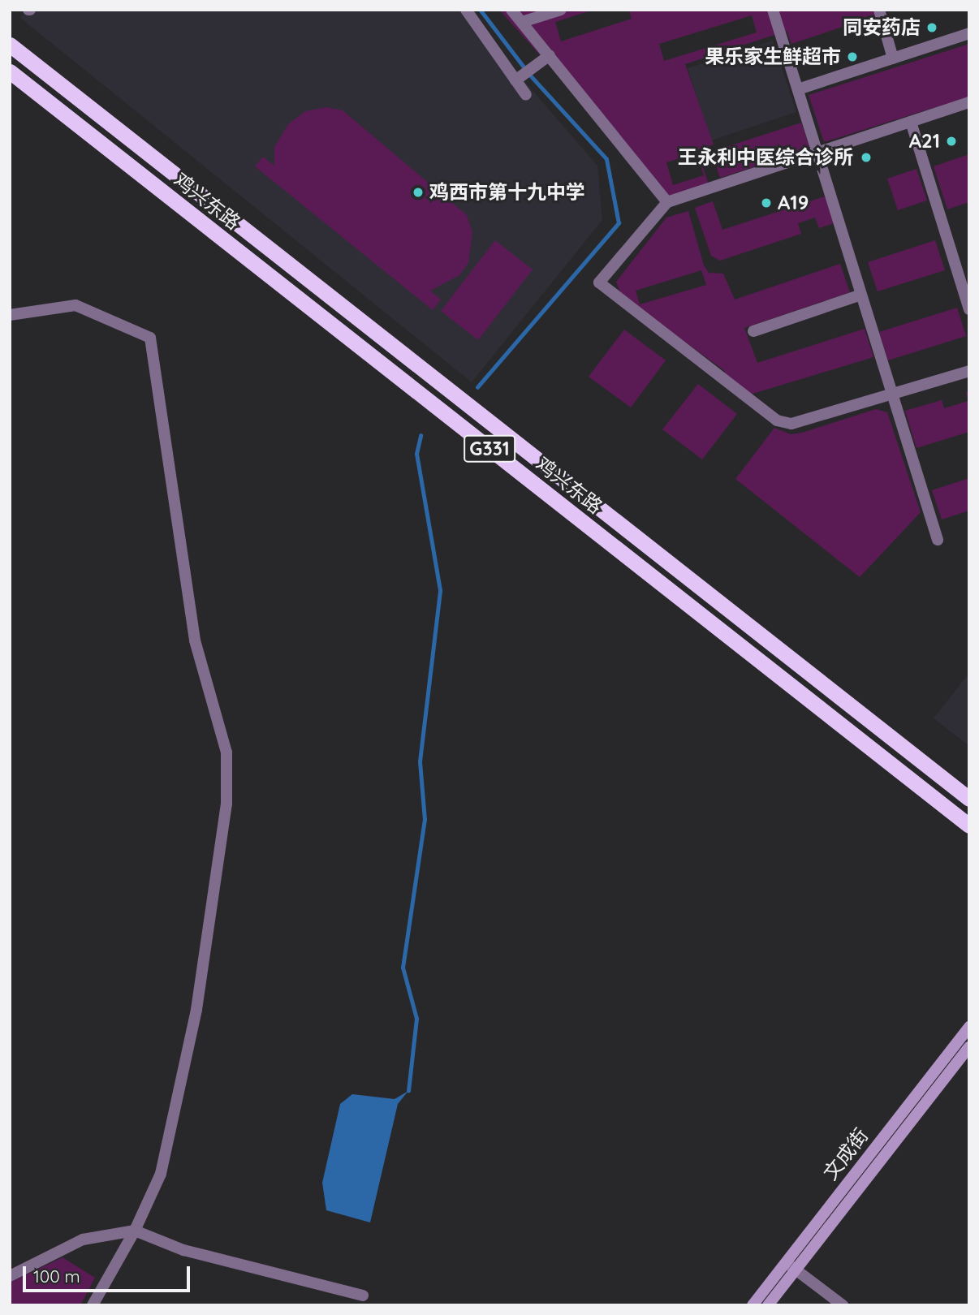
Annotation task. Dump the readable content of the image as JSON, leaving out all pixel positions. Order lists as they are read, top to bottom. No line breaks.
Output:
{"streets":{"highway":["鸡兴东路","G331"],"main road":["文成街"]},"places":["同安药店","果乐家生鲜超市","A21","王永利中医综合诊所","鸡西市第十九中学","A19"],"scale_bar":"100 m"}
